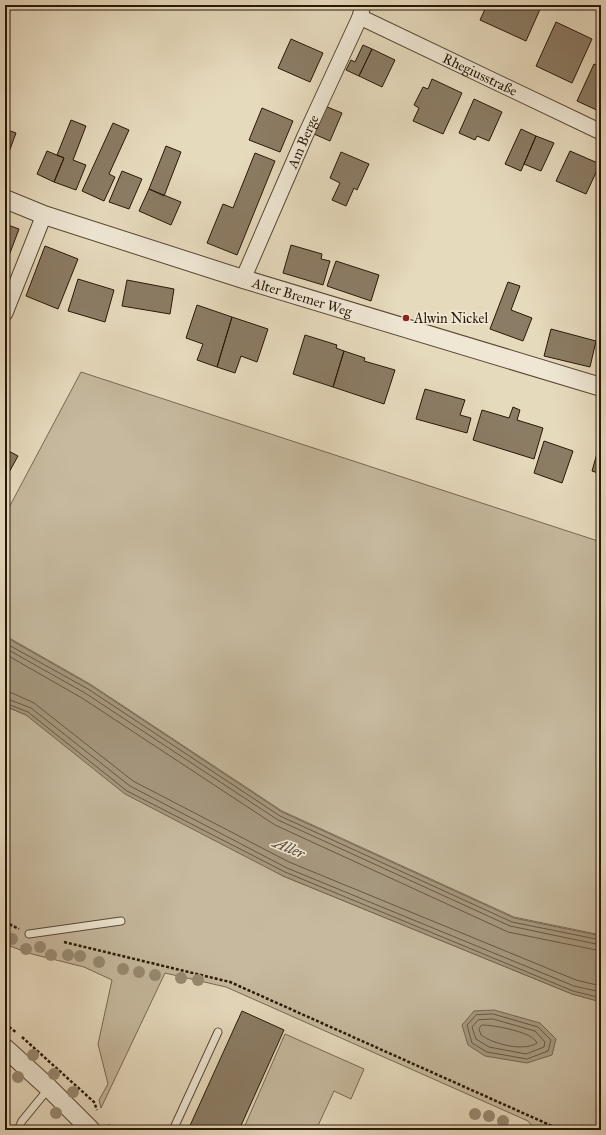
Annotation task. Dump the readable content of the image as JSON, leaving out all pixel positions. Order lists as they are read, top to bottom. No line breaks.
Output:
{"streets":{"street":["Rhegiusstraße","Am Berge","Alter Bremer Weg"]},"crossings":[["Rhegiusstraße","Am Berge"],["Am Berge","Alter Bremer Weg"]],"water":["Aller"],"places":["Alwin Nickel"]}
